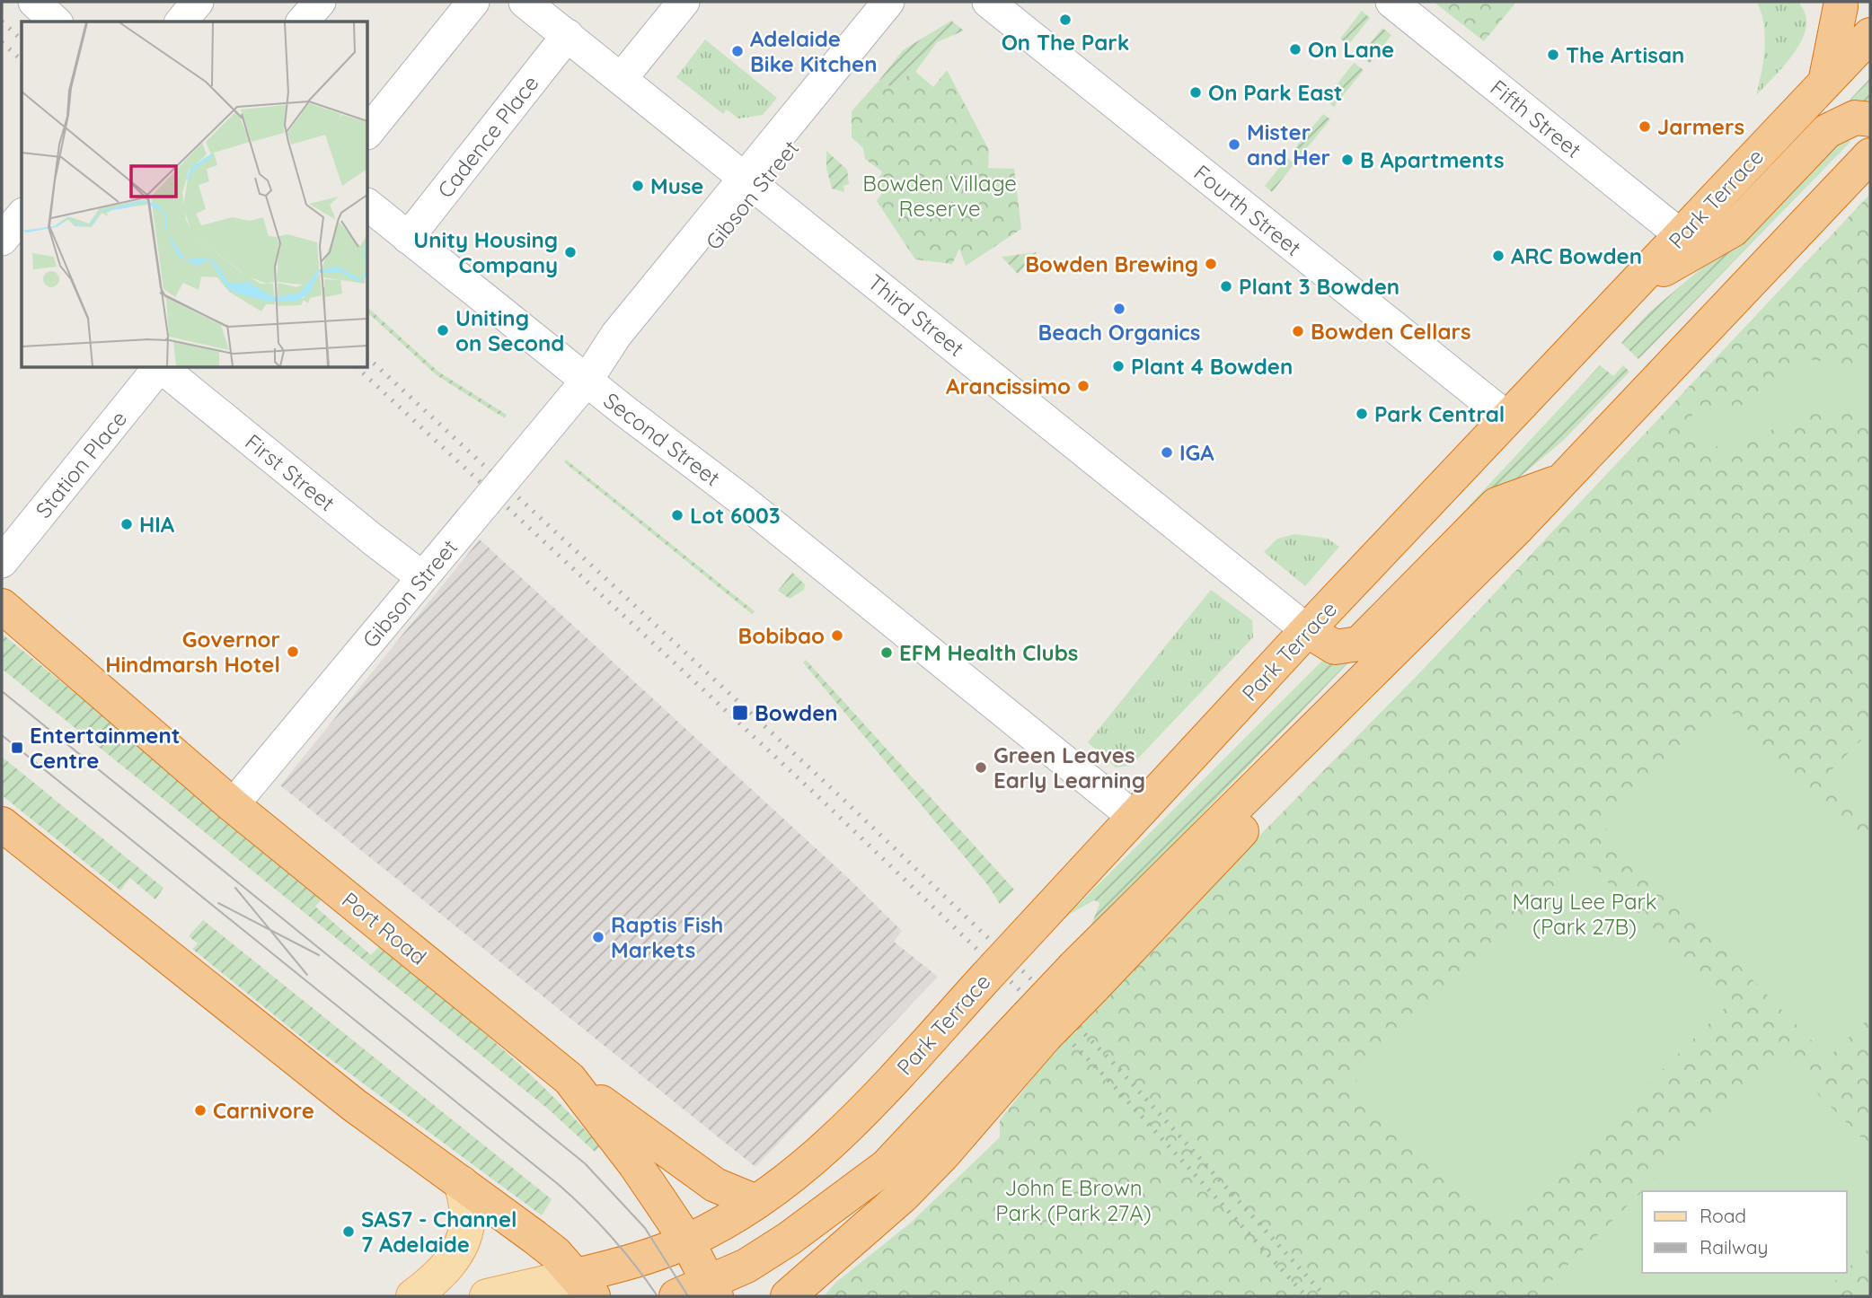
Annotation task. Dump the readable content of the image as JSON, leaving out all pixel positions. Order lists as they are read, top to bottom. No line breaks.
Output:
{"streets":{"highway":["Park Terrace","Port Road"],"street":["Fifth Street","Cadence Place","Gibson Street","Fourth Street","Third Street","Second Street","Station Place","First Street"]},"crossings":[["Fifth Street","Park Terrace"],["Cadence Place","Third Street"],["Cadence Place","Second Street"],["Gibson Street","Third Street"],["Gibson Street","Second Street"],["Gibson Street","First Street"],["Gibson Street","Port Road"],["Park Terrace","Fourth Street"],["Park Terrace","Third Street"],["Park Terrace","Second Street"],["Park Terrace","Port Road"]],"parks":["Bowden Village Reserve","Mary Lee Park (Park 27B)","John E Brown Park (Park 27A)"],"places":{"other":["On The Park","On Lane","Adelaide Bike Kitchen","The Artisan","On Park East","Jarmers","Mister and Her","B Apartments","Muse","Unity Housing Company","ARC Bowden","Bowden Brewing","Plant 3 Bowden","Beach Organics","Uniting on Second","Bowden Cellars","Plant 4 Bowden","Arancissimo","Park Central","IGA","Lot 6003","HIA","Bobibao","Governor Hindmarsh Hotel","EFM Health Clubs","Green Leaves Early Learning","Raptis Fish Markets","Carnivore","SAS7 - Channel 7 Adelaide"],"transit":["Bowden","Entertainment Centre"]},"legend":["Road","Railway"]}
